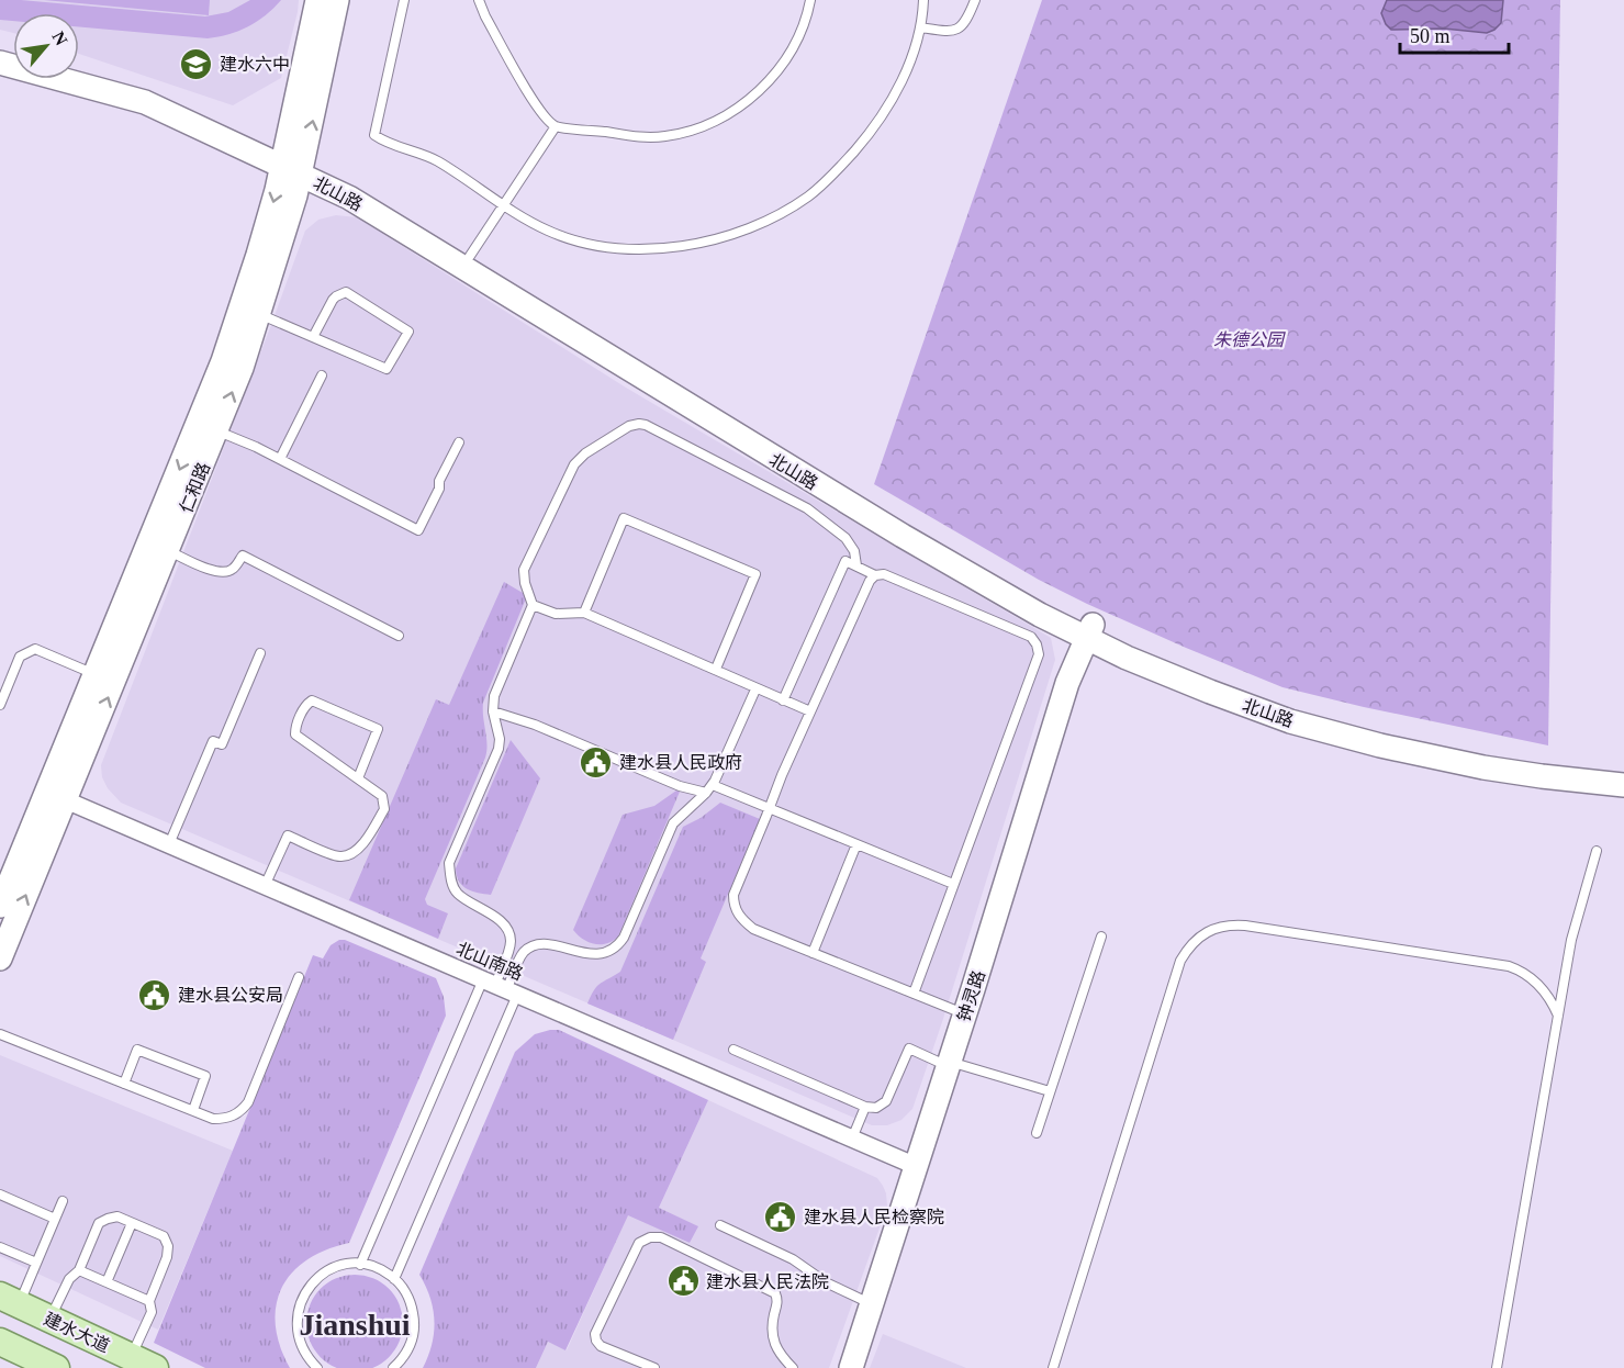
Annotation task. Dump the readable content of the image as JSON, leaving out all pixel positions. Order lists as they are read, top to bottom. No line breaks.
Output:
{"streets":{"main road":["建水大道"],"street":["北山路","仁和路","北山南路","钟灵路"]},"crossings":[["北山路","仁和路"],["北山路","钟灵路"],["仁和路","北山南路"],["北山南路","钟灵路"]],"districts":["Jianshui"],"parks":["朱德公园"],"places":{"school or university":["建水六中"],"public building":["建水县人民政府","建水县公安局","建水县人民检察院","建水县人民法院"]},"scale_bar":"50 m","north":"top right"}
